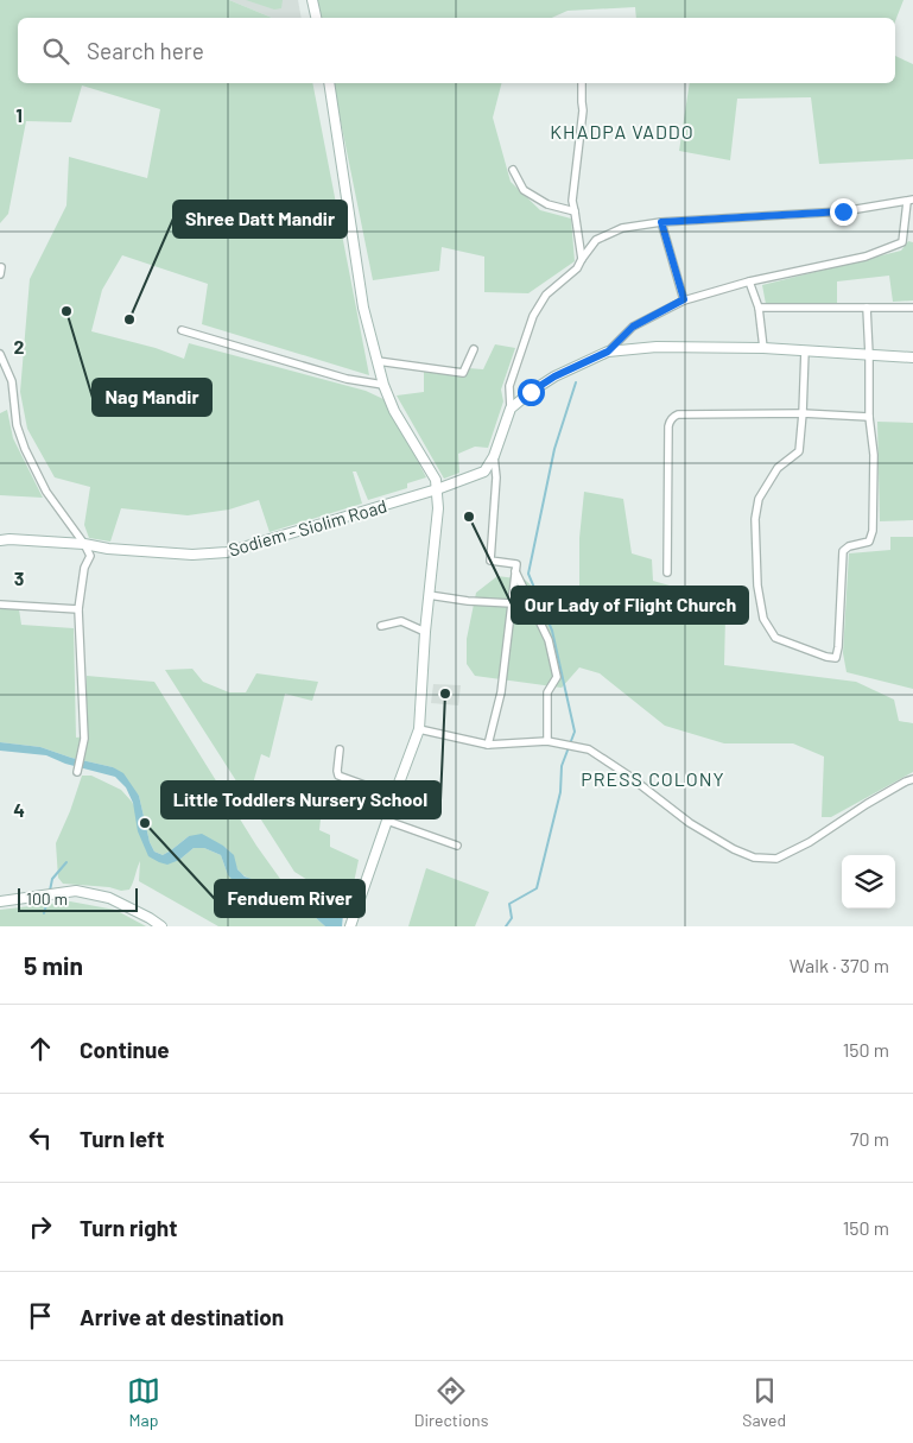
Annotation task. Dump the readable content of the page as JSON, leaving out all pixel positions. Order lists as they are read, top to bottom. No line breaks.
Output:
{"streets":{"main road":["Sodiem - Siolim Road"]},"districts":["KHADPA VADDO","PRESS COLONY"],"places":["Nag Mandir","Shree Datt Mandir","Our Lady of Flight Church","Little Toddlers Nursery School","Fenduem River"],"scale_bar":"100 m","page":{"search":"Search here","scale":"100 m","heading":["5 min","Walk · 370 m"],"list":[["Continue","150 m"],["Turn left","70 m"],["Turn right","150 m"],"Arrive at destination"],"nav":["Map","Directions","Saved"]},"grid":{"rows":["1","2","3","4"]}}
